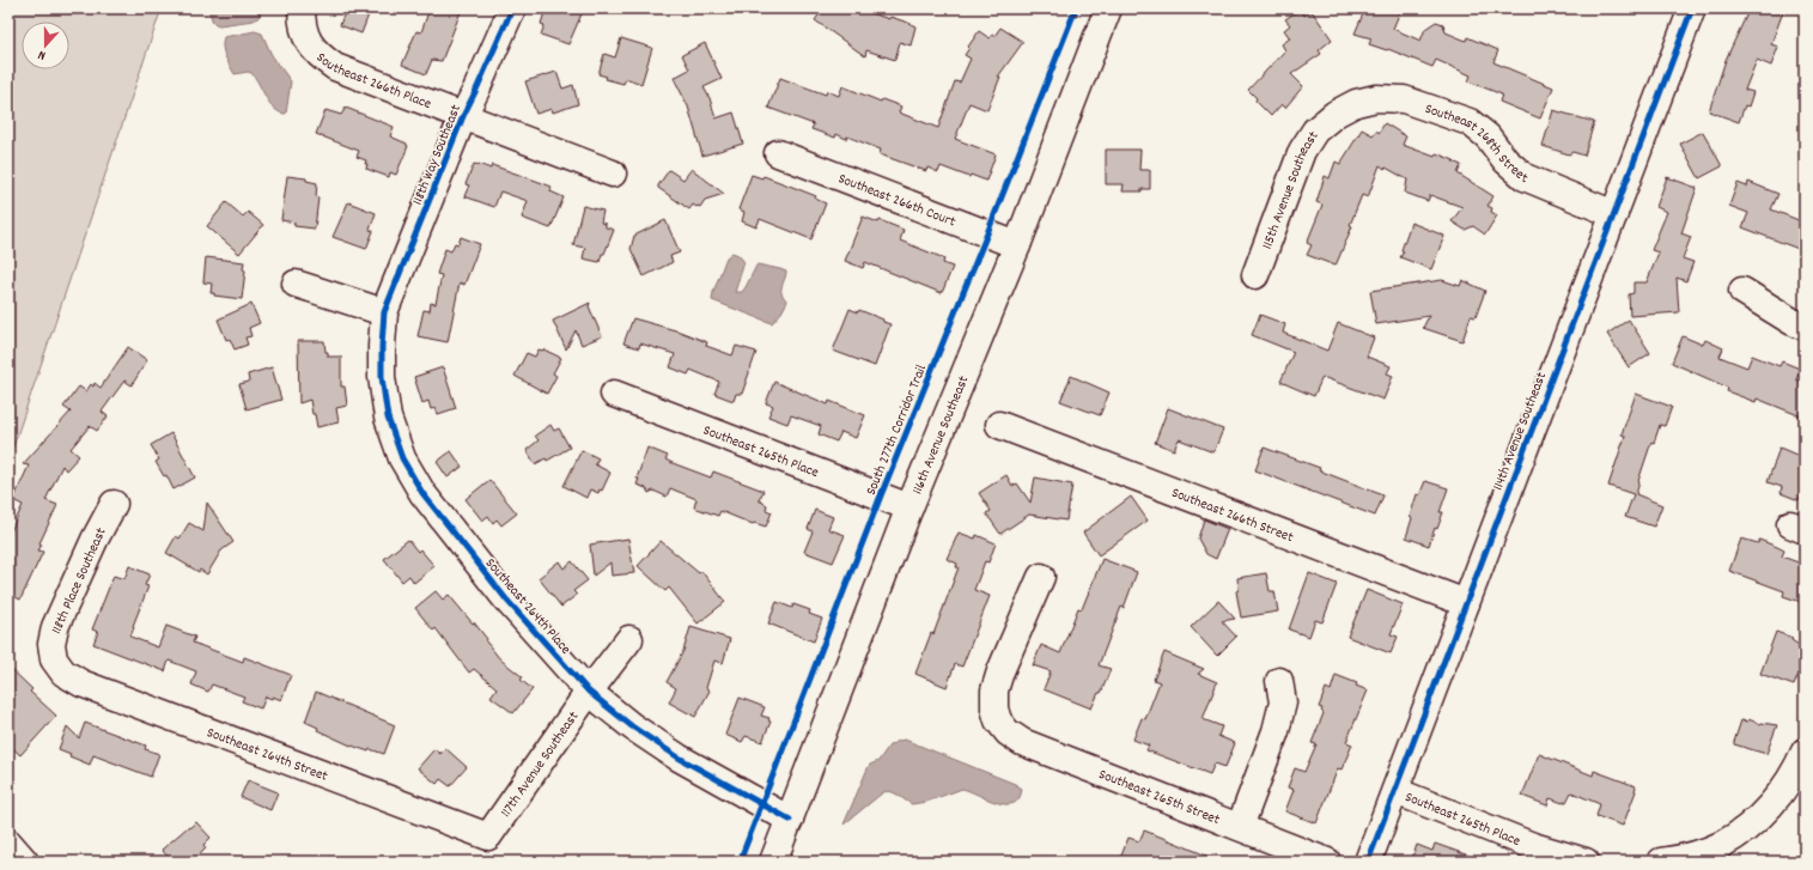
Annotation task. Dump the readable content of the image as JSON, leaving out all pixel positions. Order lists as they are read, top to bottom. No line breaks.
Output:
{"streets":{"street":["Southeast 266th Place","Southeast 268th Street","118th Way Southeast","115th Avenue Southeast","Southeast 266th Court","114th Avenue Southeast","116th Avenue Southeast","Southeast 265th Place","Southeast 266th Street","118th Place Southeast","Southeast 264th Place","Southeast 264th Street","117th Avenue Southeast","Southeast 265th Street"],"cycle path":["South 277th Corridor Trail"]},"crossings":[["Southeast 266th Place","118th Way Southeast"],["Southeast 268th Street","115th Avenue Southeast"],["Southeast 268th Street","114th Avenue Southeast"],["118th Way Southeast","Southeast 264th Place"],["Southeast 266th Court","116th Avenue Southeast"],["114th Avenue Southeast","Southeast 265th Place"],["114th Avenue Southeast","Southeast 266th Street"],["116th Avenue Southeast","Southeast 265th Place"],["116th Avenue Southeast","Southeast 264th Place"],["118th Place Southeast","Southeast 264th Street"],["Southeast 264th Place","117th Avenue Southeast"],["Southeast 264th Street","117th Avenue Southeast"]],"north":"bottom"}
